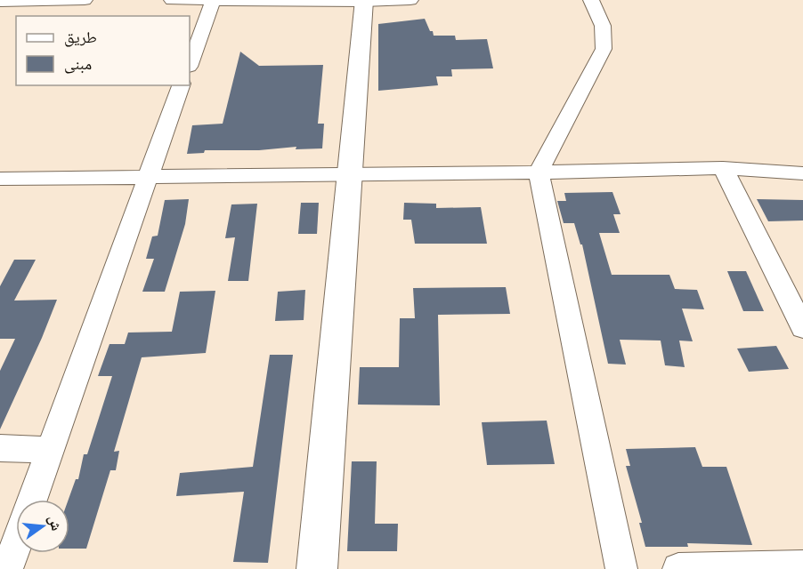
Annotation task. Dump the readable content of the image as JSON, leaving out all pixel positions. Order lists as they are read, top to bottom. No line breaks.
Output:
{"legend":["طريق","مبنى"],"north":"right"}
